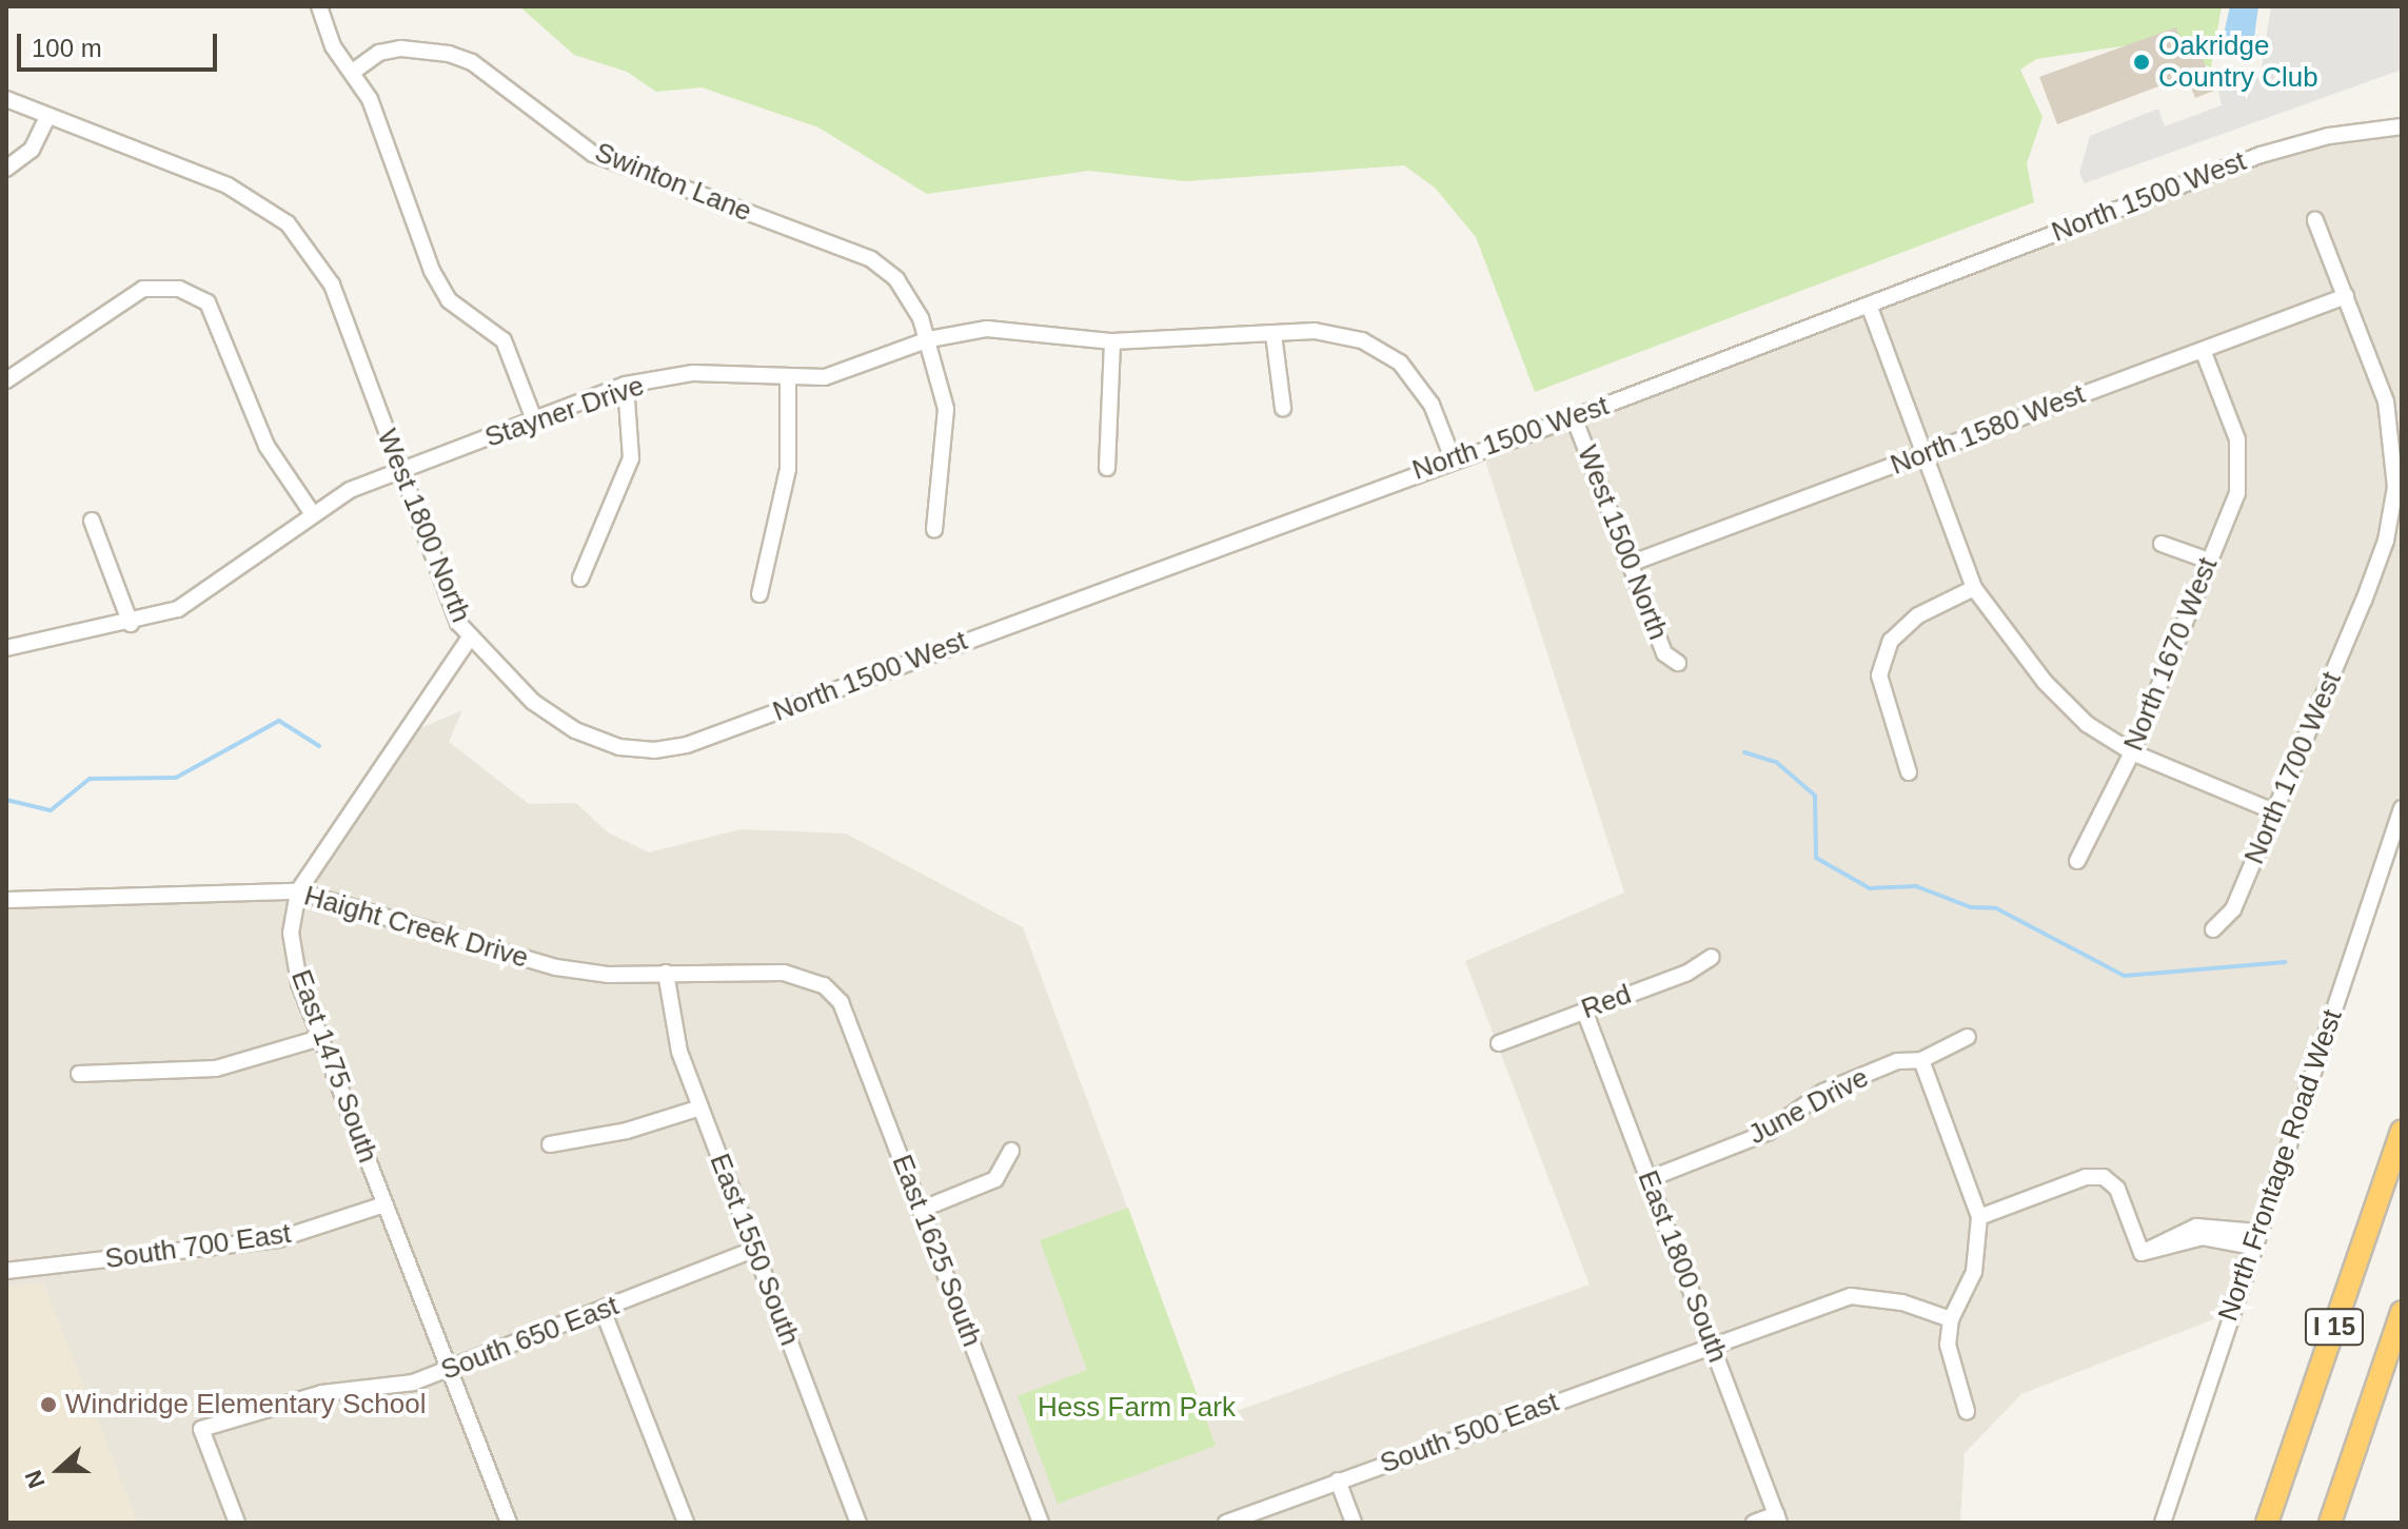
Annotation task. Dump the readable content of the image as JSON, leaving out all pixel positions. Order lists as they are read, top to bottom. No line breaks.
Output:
{"streets":{"highway":["I 15"],"street":["Swinton Lane","North 1500 West","Stayner Drive","North 1580 West","West 1800 North","West 1500 North","North 1670 West","North 1700 West","Haight Creek Drive","Red","East 1475 South","June Drive","North Frontage Road West","South 700 East","East 1550 South","East 1625 South","East 1800 South","South 650 East","South 500 East"]},"crossings":[["Swinton Lane","Stayner Drive"],["North 1500 West","Stayner Drive"],["North 1500 West","West 1800 North"],["North 1500 West","West 1500 North"],["Stayner Drive","West 1800 North"],["North 1580 West","West 1500 North"],["North 1580 West","North 1670 West"],["North 1580 West","North 1700 West"],["West 1800 North","East 1475 South"],["Haight Creek Drive","East 1475 South"],["Haight Creek Drive","East 1550 South"],["Haight Creek Drive","East 1625 South"],["Red","East 1800 South"],["East 1475 South","South 700 East"],["East 1475 South","South 650 East"],["June Drive","East 1800 South"],["East 1550 South","South 650 East"],["East 1800 South","South 500 East"]],"parks":["Hess Farm Park"],"places":["Oakridge Country Club","Windridge Elementary School"],"scale_bar":"100 m","north":"left"}
